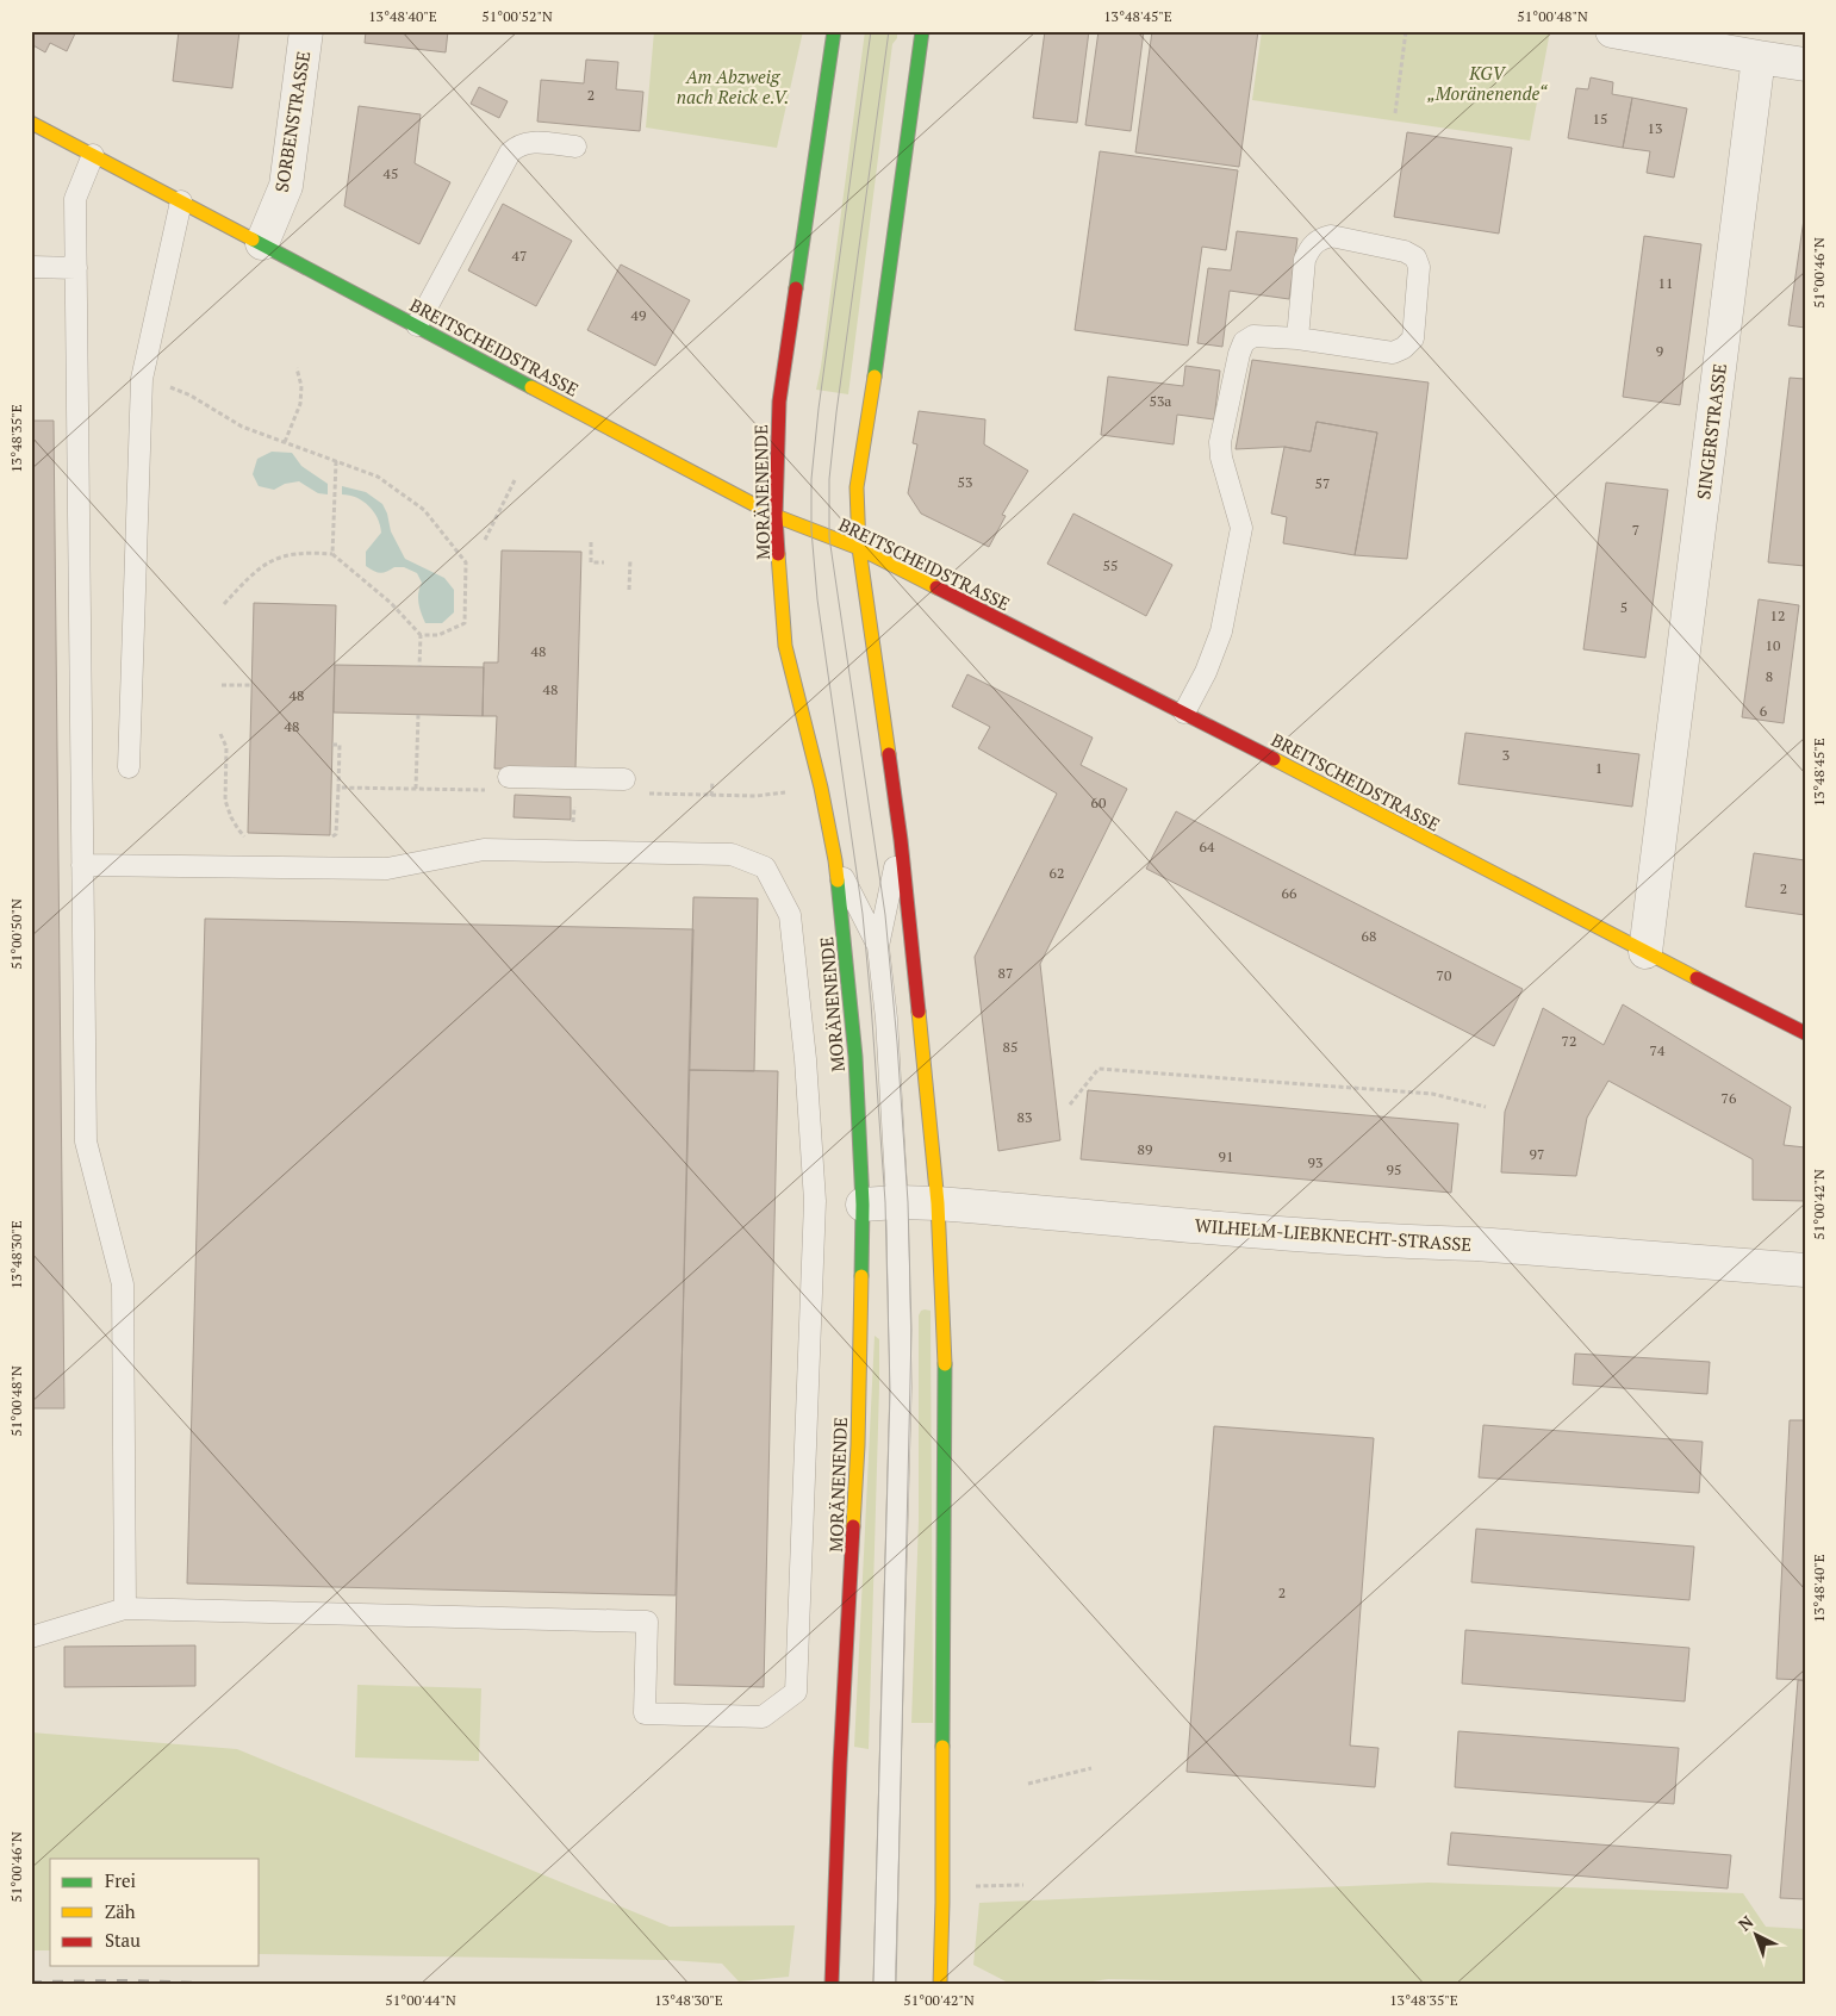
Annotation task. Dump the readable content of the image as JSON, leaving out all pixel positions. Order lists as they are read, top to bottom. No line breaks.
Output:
{"streets":{"main road":["BREITSCHEIDSTRASSE","MORÄNENENDE"],"street":["SORBENSTRASSE","SINGERSTRASSE","WILHELM-LIEBKNECHT-STRASSE"]},"crossings":[["SORBENSTRASSE","BREITSCHEIDSTRASSE"],["BREITSCHEIDSTRASSE","SINGERSTRASSE"],["BREITSCHEIDSTRASSE","MORÄNENENDE"],["MORÄNENENDE","WILHELM-LIEBKNECHT-STRASSE"]],"parks":["KGV „Moränenende“","Am Abzweig nach Reick e.V."],"house_numbers":["2","15","13","45","47","11","49","9","53a","53","57","7","55","5","12","10","48","8","48","48","6","48","3","1","60","64","62","2","66","68","87","70","72","85","74","76","83","89","97","91","93","95","2"],"legend":["Frei","Zäh","Stau"],"north":"top left","coordinates":["13°48'40\"E","51°00'52\"N","13°48'45\"E","51°00'48\"N","51°00'46\"N","13°48'35\"E","51°00'50\"N","51°00'42\"N","13°48'30\"E","51°00'44\"N"]}
